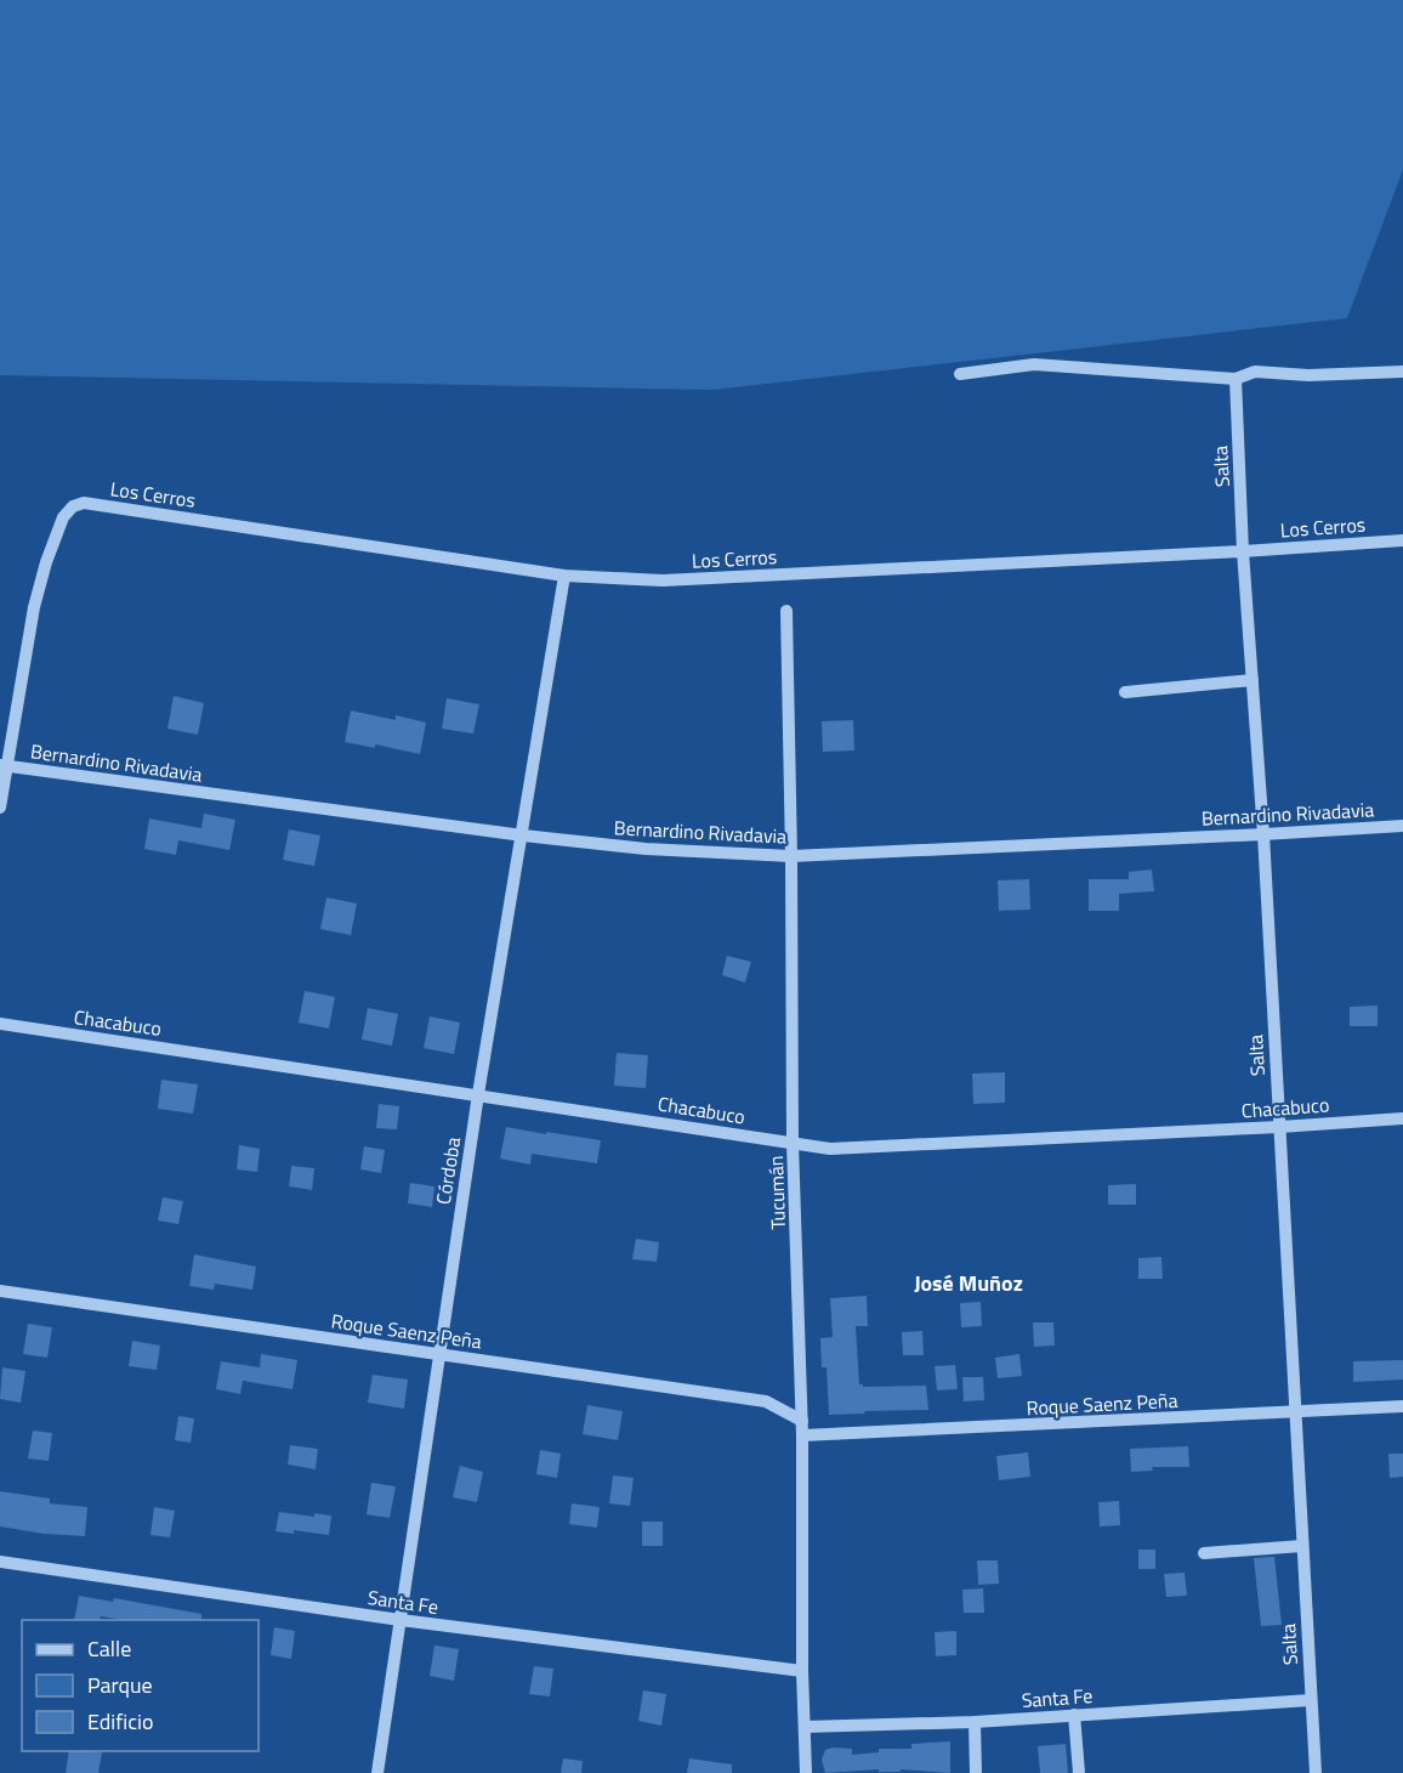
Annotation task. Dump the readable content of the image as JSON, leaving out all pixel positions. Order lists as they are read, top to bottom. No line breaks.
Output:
{"streets":{"street":["Salta","Los Cerros","Bernardino Rivadavia","Chacabuco","Córdoba","Tucumán","Roque Saenz Peña","Santa Fe"]},"crossings":[["Salta","Los Cerros"],["Salta","Bernardino Rivadavia"],["Salta","Chacabuco"],["Salta","Roque Saenz Peña"],["Salta","Santa Fe"],["Los Cerros","Bernardino Rivadavia"],["Los Cerros","Córdoba"],["Bernardino Rivadavia","Córdoba"],["Bernardino Rivadavia","Tucumán"],["Chacabuco","Córdoba"],["Chacabuco","Tucumán"],["Córdoba","Roque Saenz Peña"],["Córdoba","Santa Fe"],["Tucumán","Roque Saenz Peña"],["Tucumán","Santa Fe"]],"districts":["José Muñoz"],"legend":["Calle","Parque","Edificio"]}
